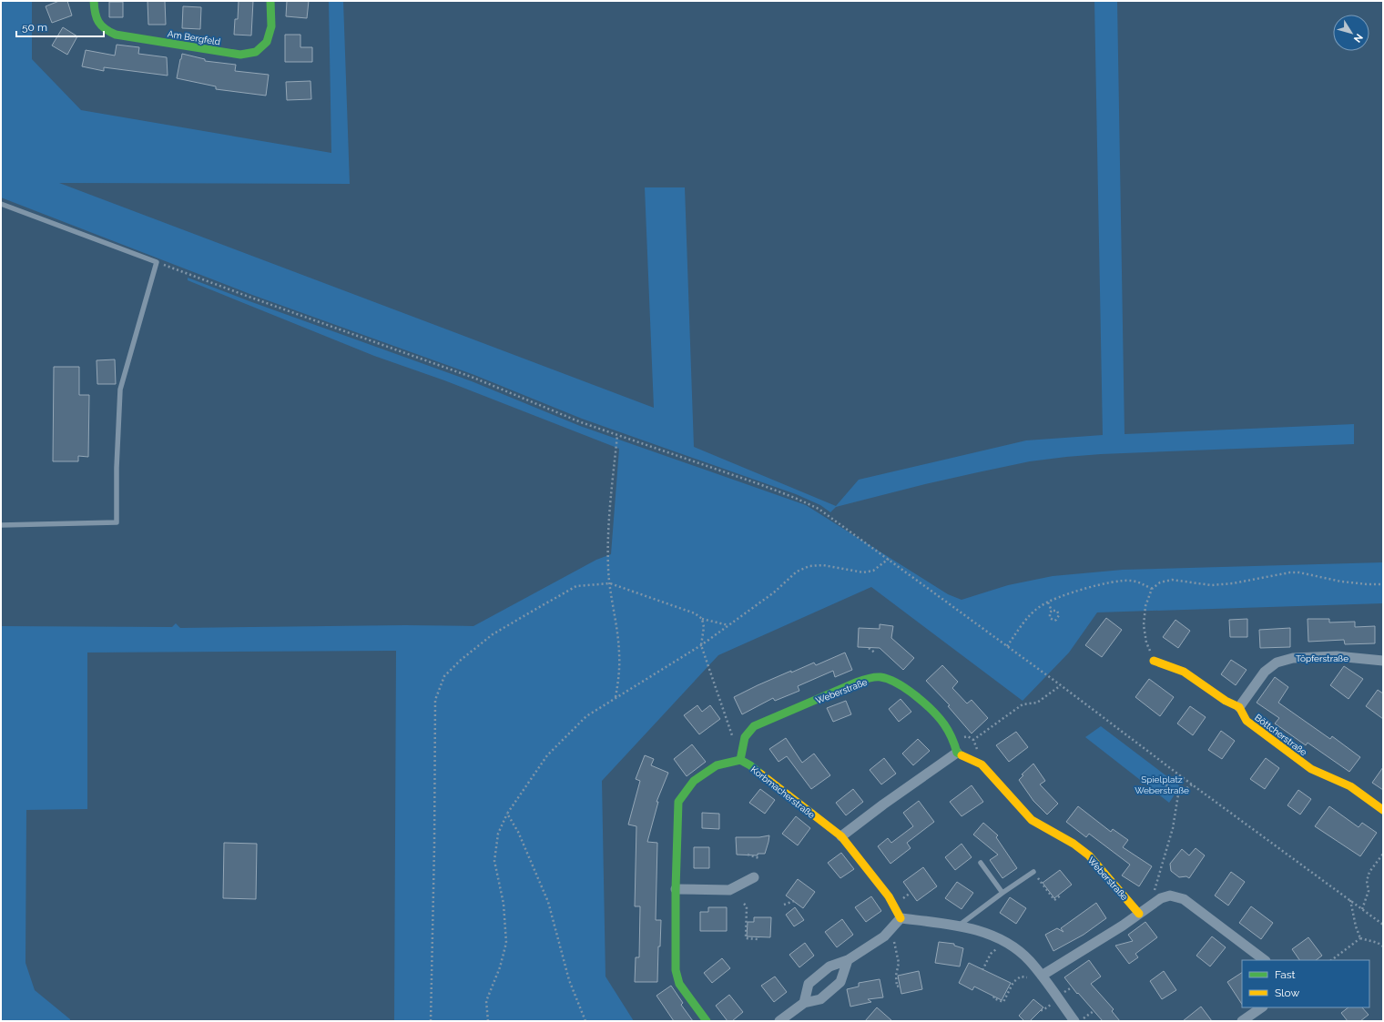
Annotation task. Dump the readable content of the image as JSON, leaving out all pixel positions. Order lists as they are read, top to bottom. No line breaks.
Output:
{"streets":{"street":["Am Bergfeld","Töpferstraße","Weberstraße","Böttcherstraße","Korbmacherstraße"]},"crossings":[["Töpferstraße","Böttcherstraße"],["Weberstraße","Korbmacherstraße"]],"parks":["Spielplatz Weberstraße"],"legend":["Fast","Slow"],"scale_bar":"50 m","north":"bottom right"}
